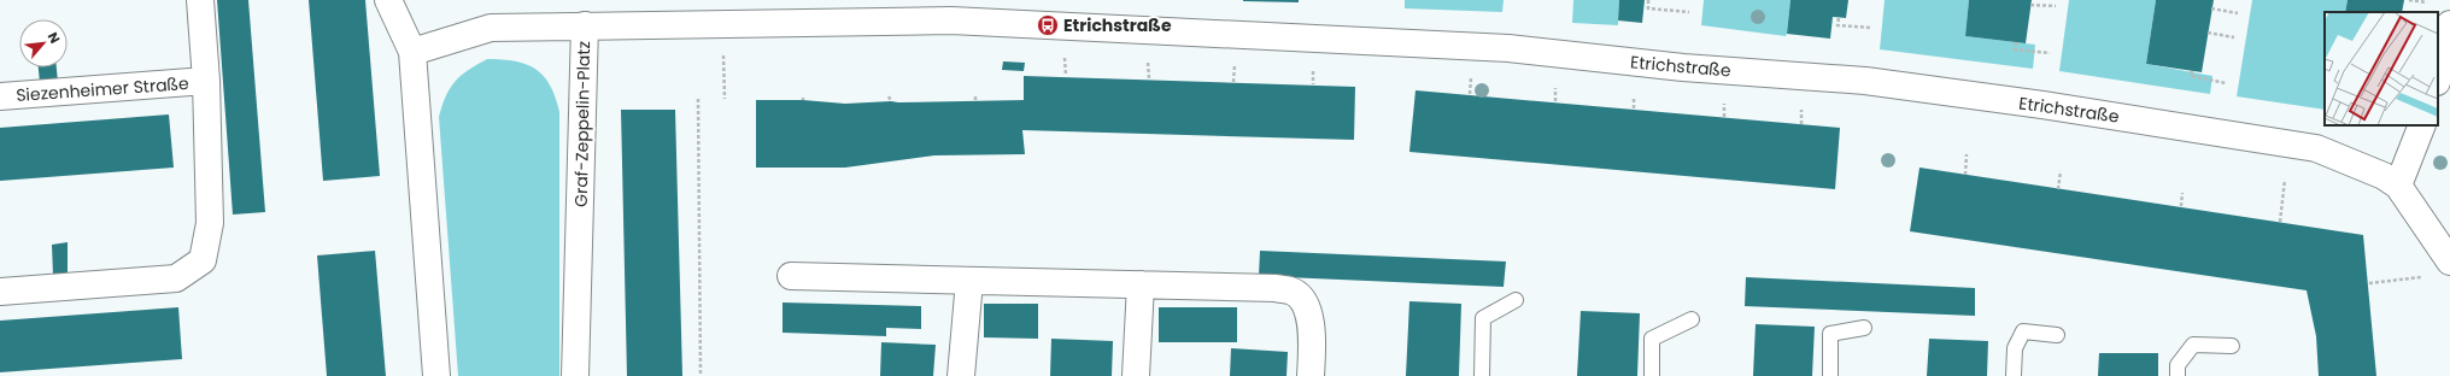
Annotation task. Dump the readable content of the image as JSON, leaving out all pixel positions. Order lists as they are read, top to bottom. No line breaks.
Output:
{"streets":{"street":["Etrichstraße","Siezenheimer Straße","Graf-Zeppelin-Platz"]},"crossings":[["Etrichstraße","Graf-Zeppelin-Platz"]],"places":{"bus stop":["Etrichstraße"]},"north":"top right"}
